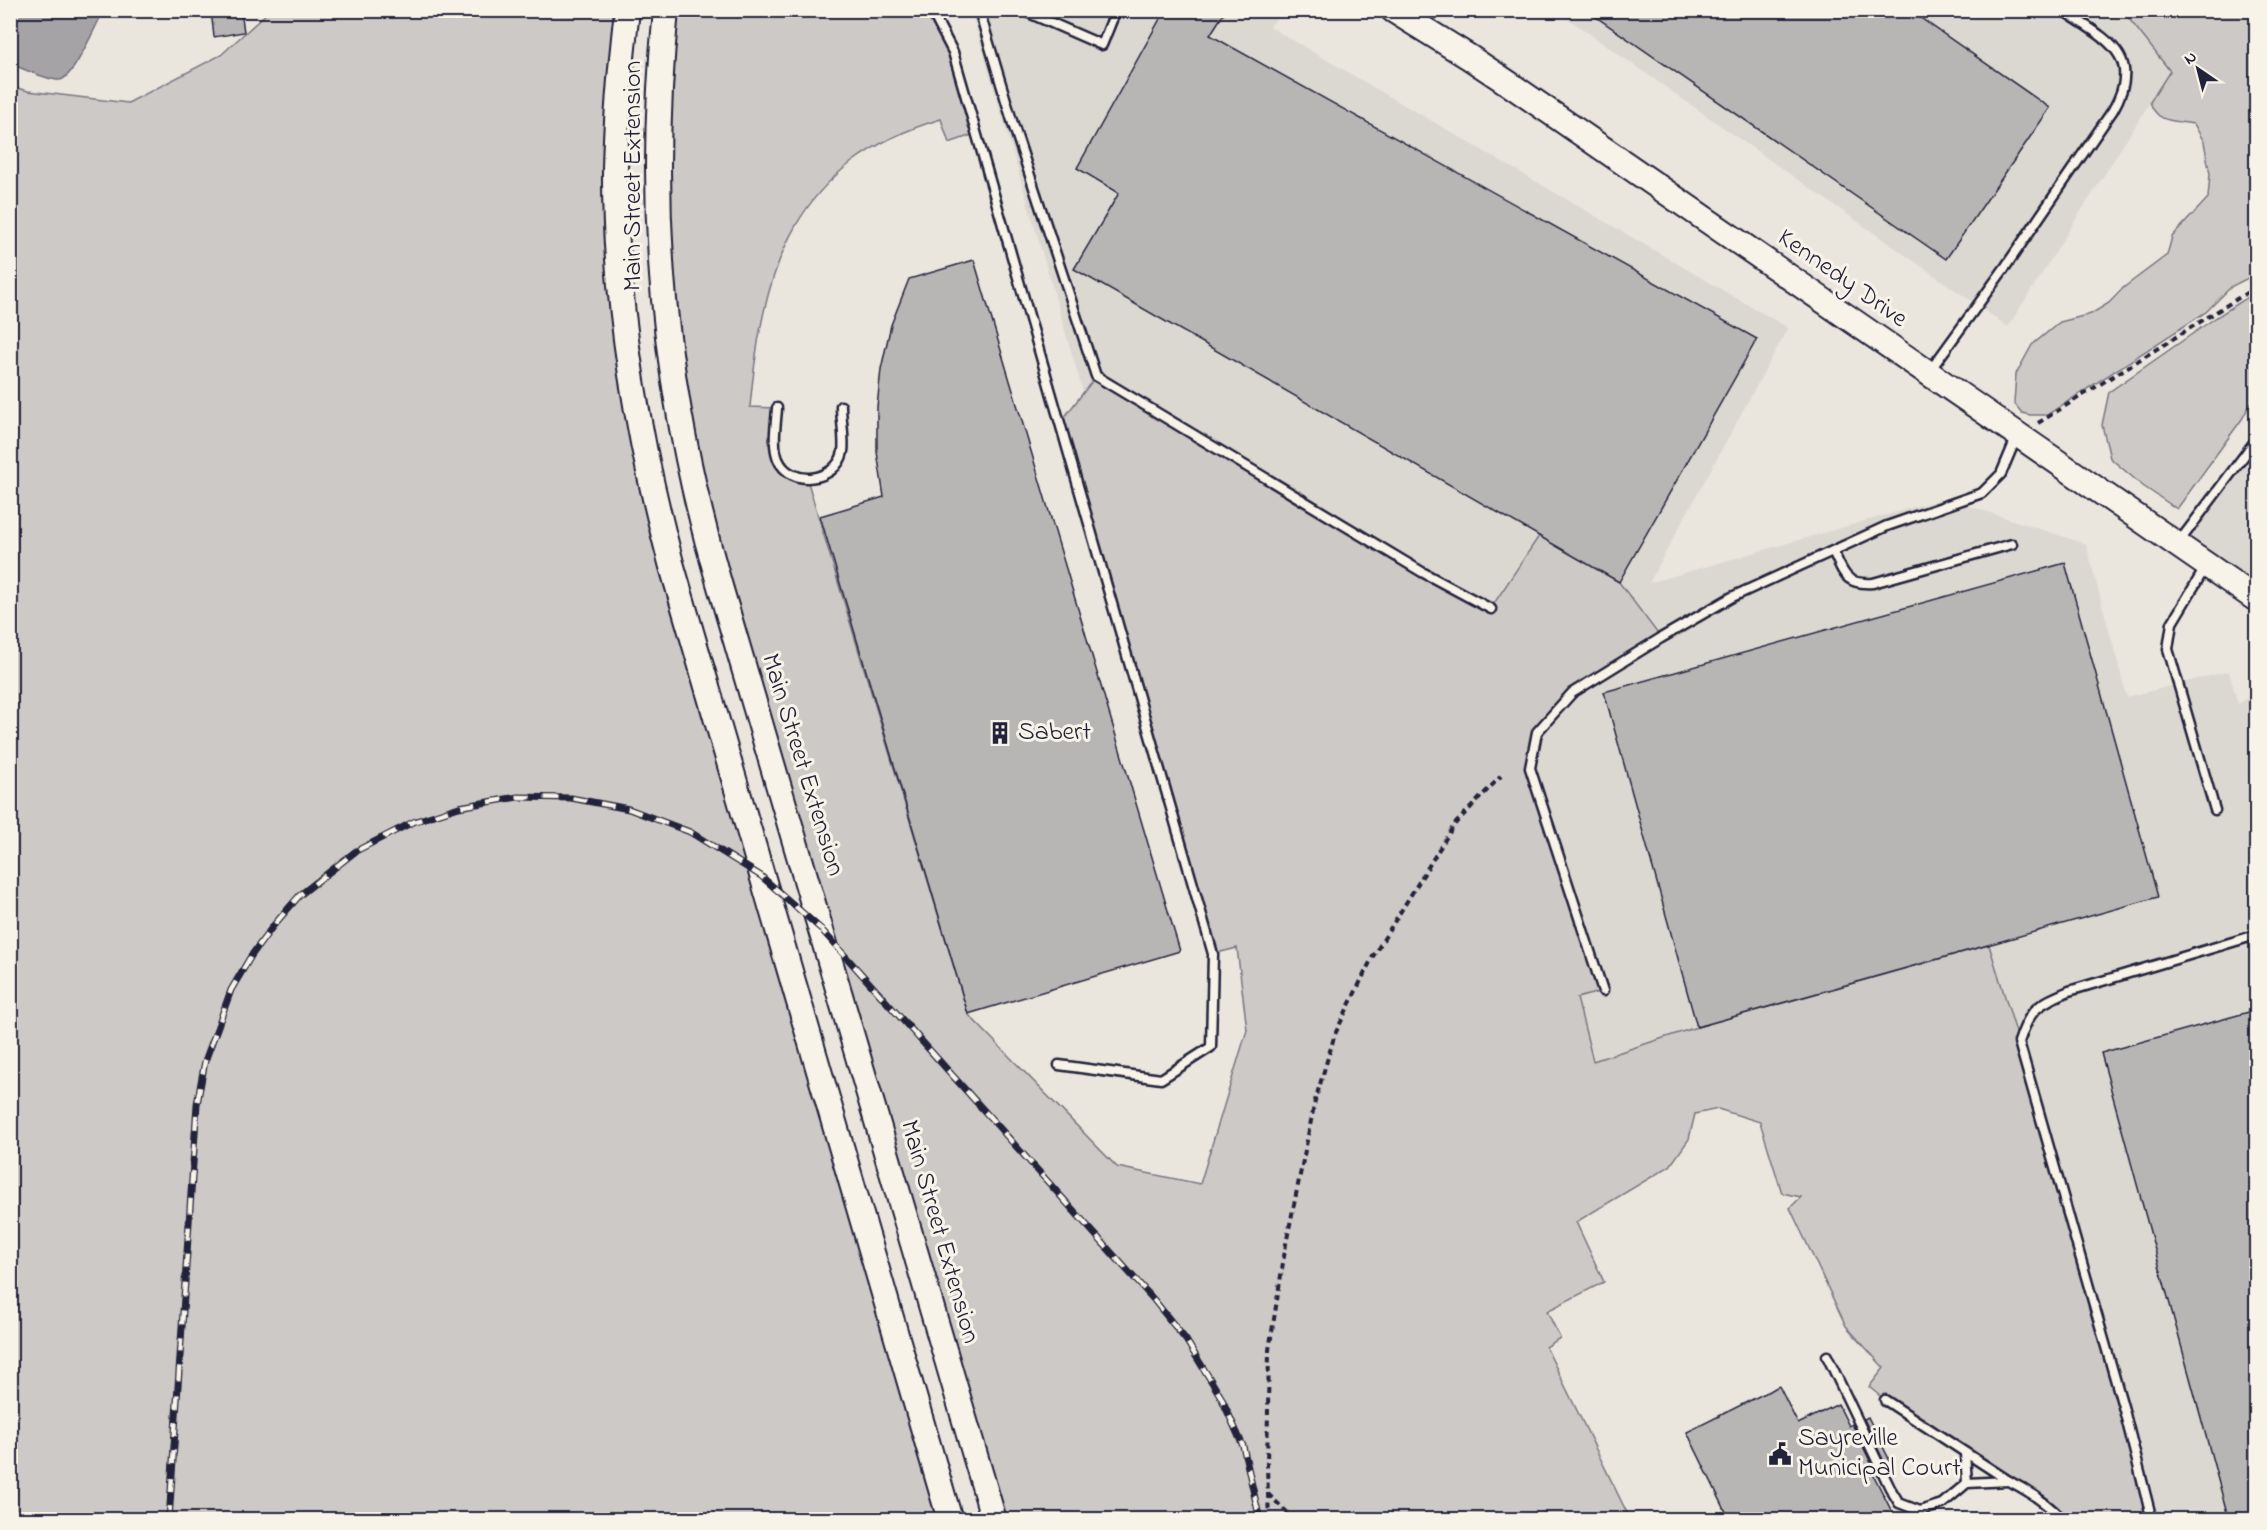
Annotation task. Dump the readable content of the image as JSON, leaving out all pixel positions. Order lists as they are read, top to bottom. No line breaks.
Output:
{"streets":{"main road":["Main Street Extension","Kennedy Drive"]},"places":{"building":["Sabert"],"public building":["Sayreville Municipal Court"]},"north":"top left"}
